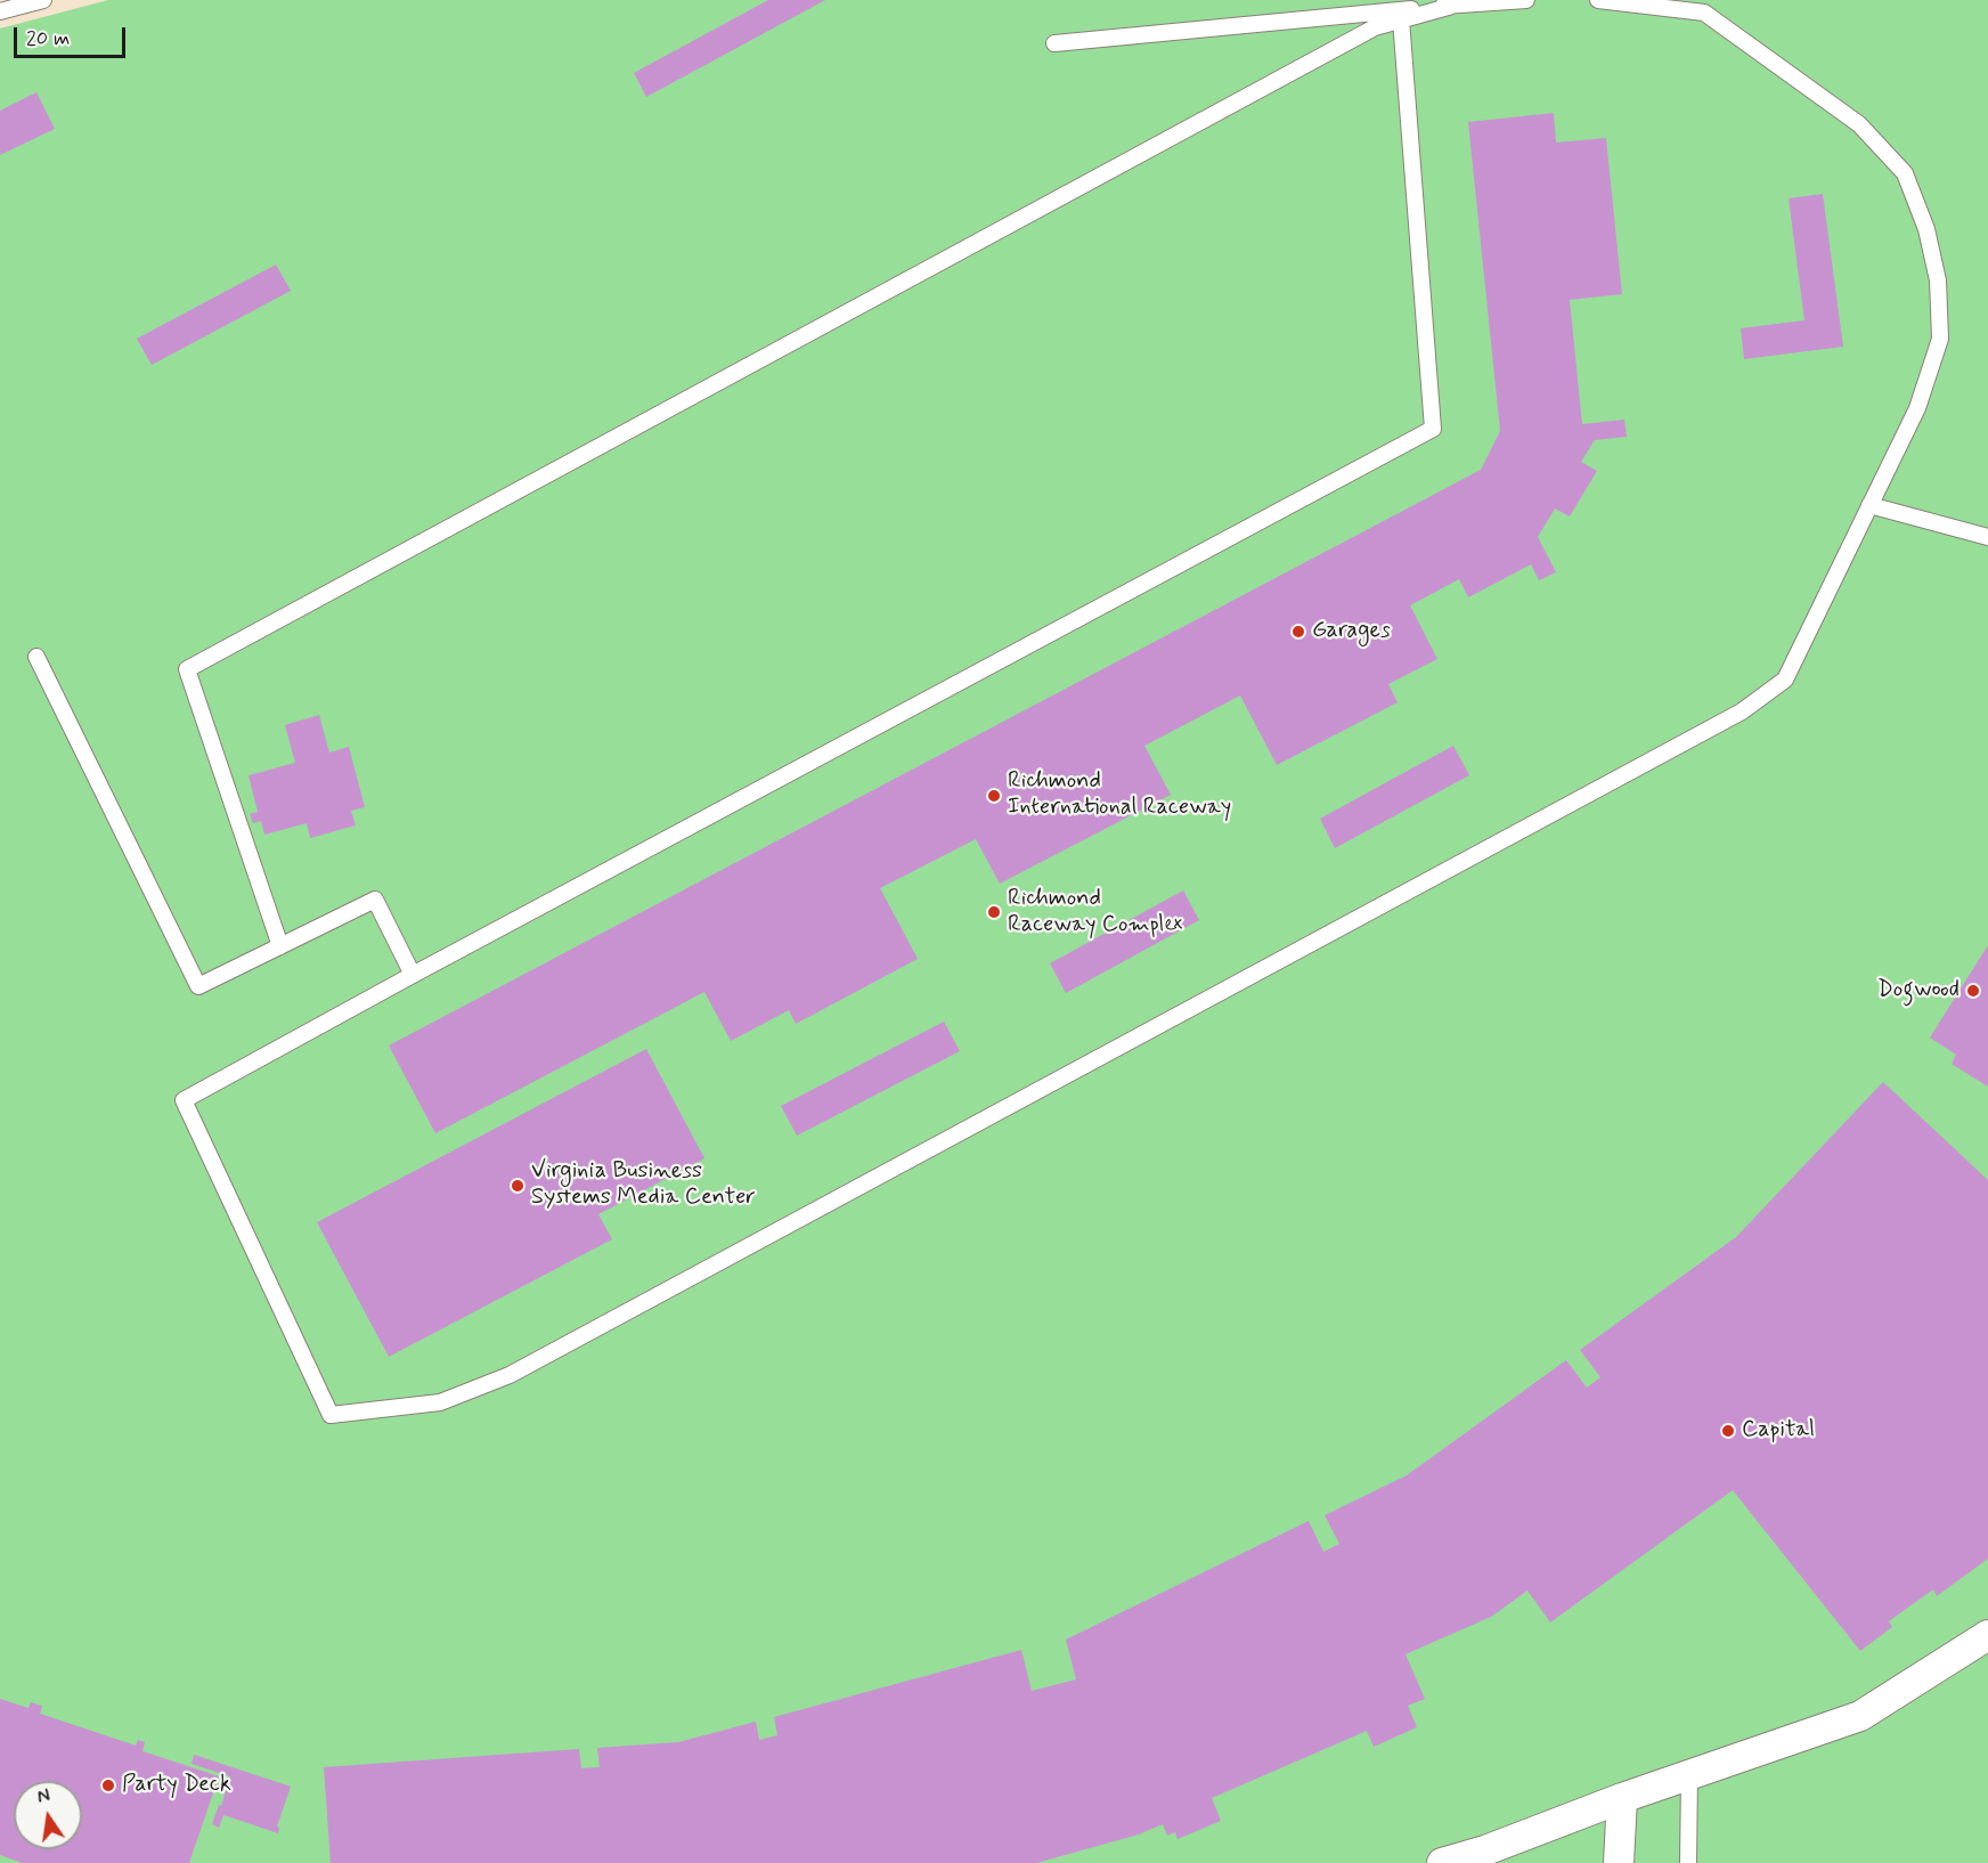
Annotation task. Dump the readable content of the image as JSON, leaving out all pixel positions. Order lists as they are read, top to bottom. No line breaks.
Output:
{"places":["Garages","Richmond International Raceway","Richmond Raceway Complex","Dogwood","Virginia Business Systems Media Center","Capital","Party Deck"],"scale_bar":"20 m","north":"top"}
